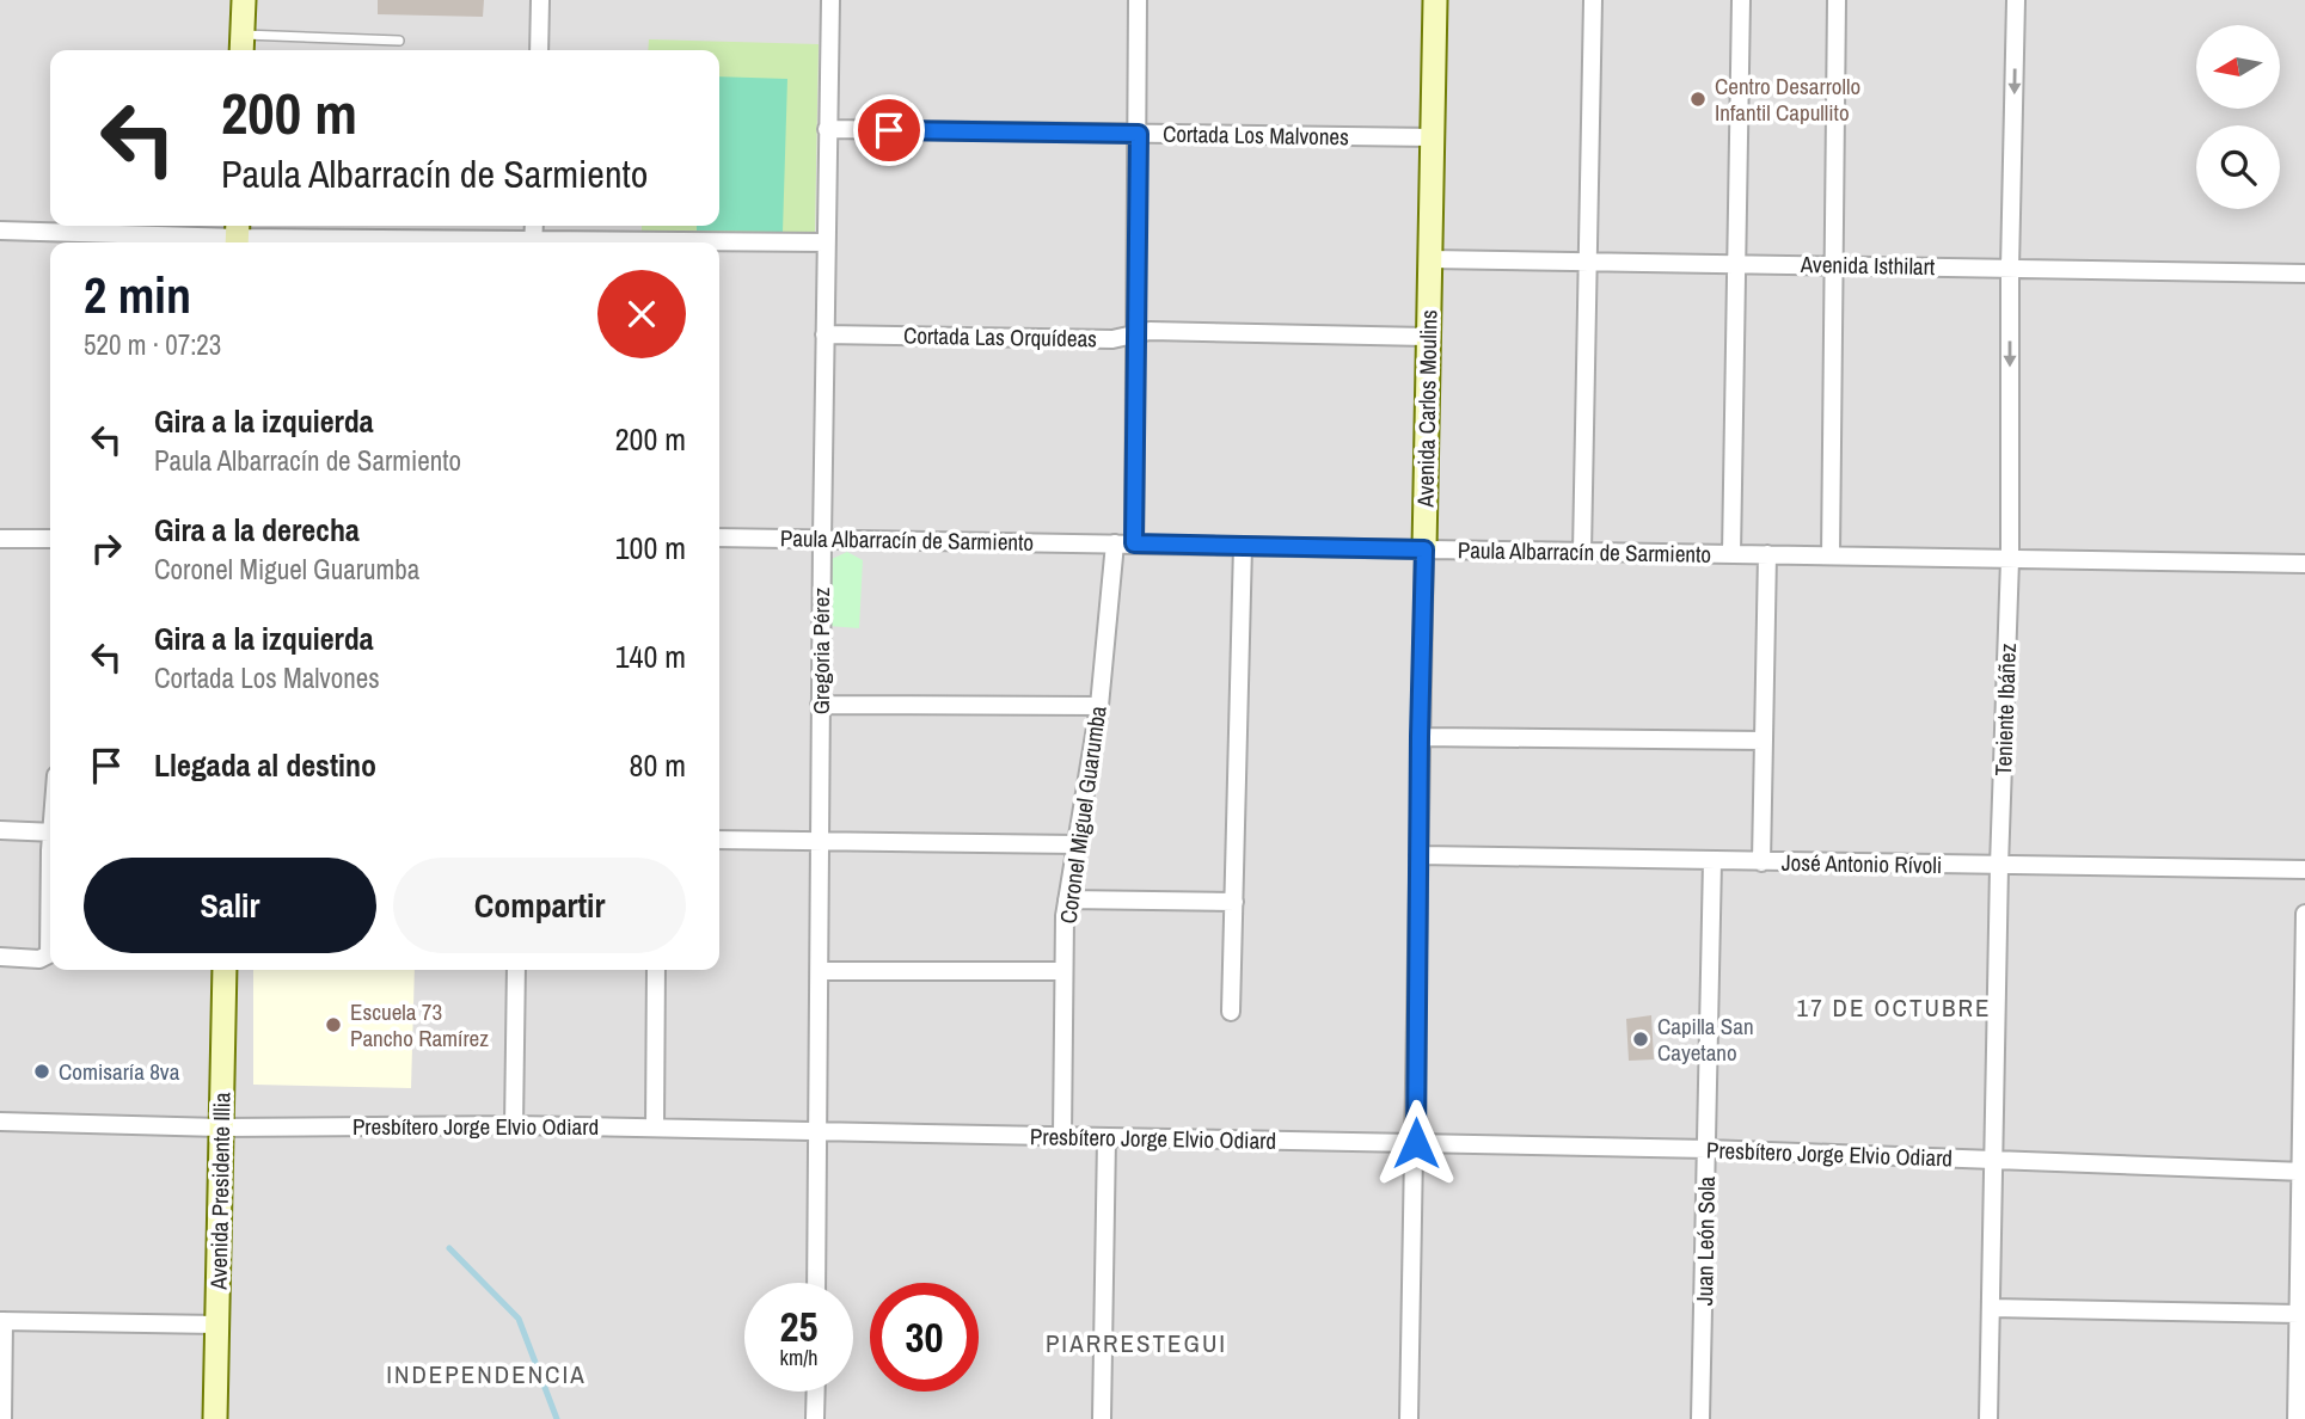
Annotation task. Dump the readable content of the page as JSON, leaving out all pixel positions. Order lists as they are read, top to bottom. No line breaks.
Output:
{"streets":{"street":["Cortada Los Malvones","Avenida Isthilart","Cortada Las Orquídeas","Avenida Carlos Moulins","Paula Albarracín de Sarmiento","Gregoria Pérez","Teniente Ibáñez","Coronel Miguel Guarumba","José Antonio Rívoli","Presbítero Jorge Elvio Odiard","Avenida Presidente Illia","Juan León Sola"]},"crossings":[["Cortada Los Malvones","Avenida Carlos Moulins"],["Cortada Los Malvones","Gregoria Pérez"],["Avenida Isthilart","Avenida Carlos Moulins"],["Avenida Isthilart","Teniente Ibáñez"],["Cortada Las Orquídeas","Avenida Carlos Moulins"],["Cortada Las Orquídeas","Gregoria Pérez"],["Avenida Carlos Moulins","Paula Albarracín de Sarmiento"],["Avenida Carlos Moulins","José Antonio Rívoli"],["Avenida Carlos Moulins","Presbítero Jorge Elvio Odiard"],["Paula Albarracín de Sarmiento","Gregoria Pérez"],["Paula Albarracín de Sarmiento","Teniente Ibáñez"],["Paula Albarracín de Sarmiento","Coronel Miguel Guarumba"],["Gregoria Pérez","Presbítero Jorge Elvio Odiard"],["Teniente Ibáñez","José Antonio Rívoli"],["Teniente Ibáñez","Presbítero Jorge Elvio Odiard"],["Coronel Miguel Guarumba","Presbítero Jorge Elvio Odiard"],["José Antonio Rívoli","Juan León Sola"],["Presbítero Jorge Elvio Odiard","Avenida Presidente Illia"],["Presbítero Jorge Elvio Odiard","Juan León Sola"]],"one_way":["Teniente Ibáñez"],"districts":["17 DE OCTUBRE","PIARRESTEGUI","INDEPENDENCIA"],"places":["Centro Desarrollo Infantil Capullito","Escuela 73 Pancho Ramírez","Capilla San Cayetano","Comisaría 8va"],"north":"left","page":{"turn":["200 m","Paula Albarracín de Sarmiento"],"heading":["2 min","520 m · 07:23"],"list":[{"name":"Gira a la izquierda","note":"Paula Albarracín de Sarmiento","value":"200 m"},{"name":"Gira a la derecha","note":"Coronel Miguel Guarumba","value":"100 m"},{"name":"Gira a la izquierda","note":"Cortada Los Malvones","value":"140 m"},{"name":"Llegada al destino","value":"80 m"}],"buttons":["Salir","Compartir"],"speed":"25 km/h","limit":"30"}}
